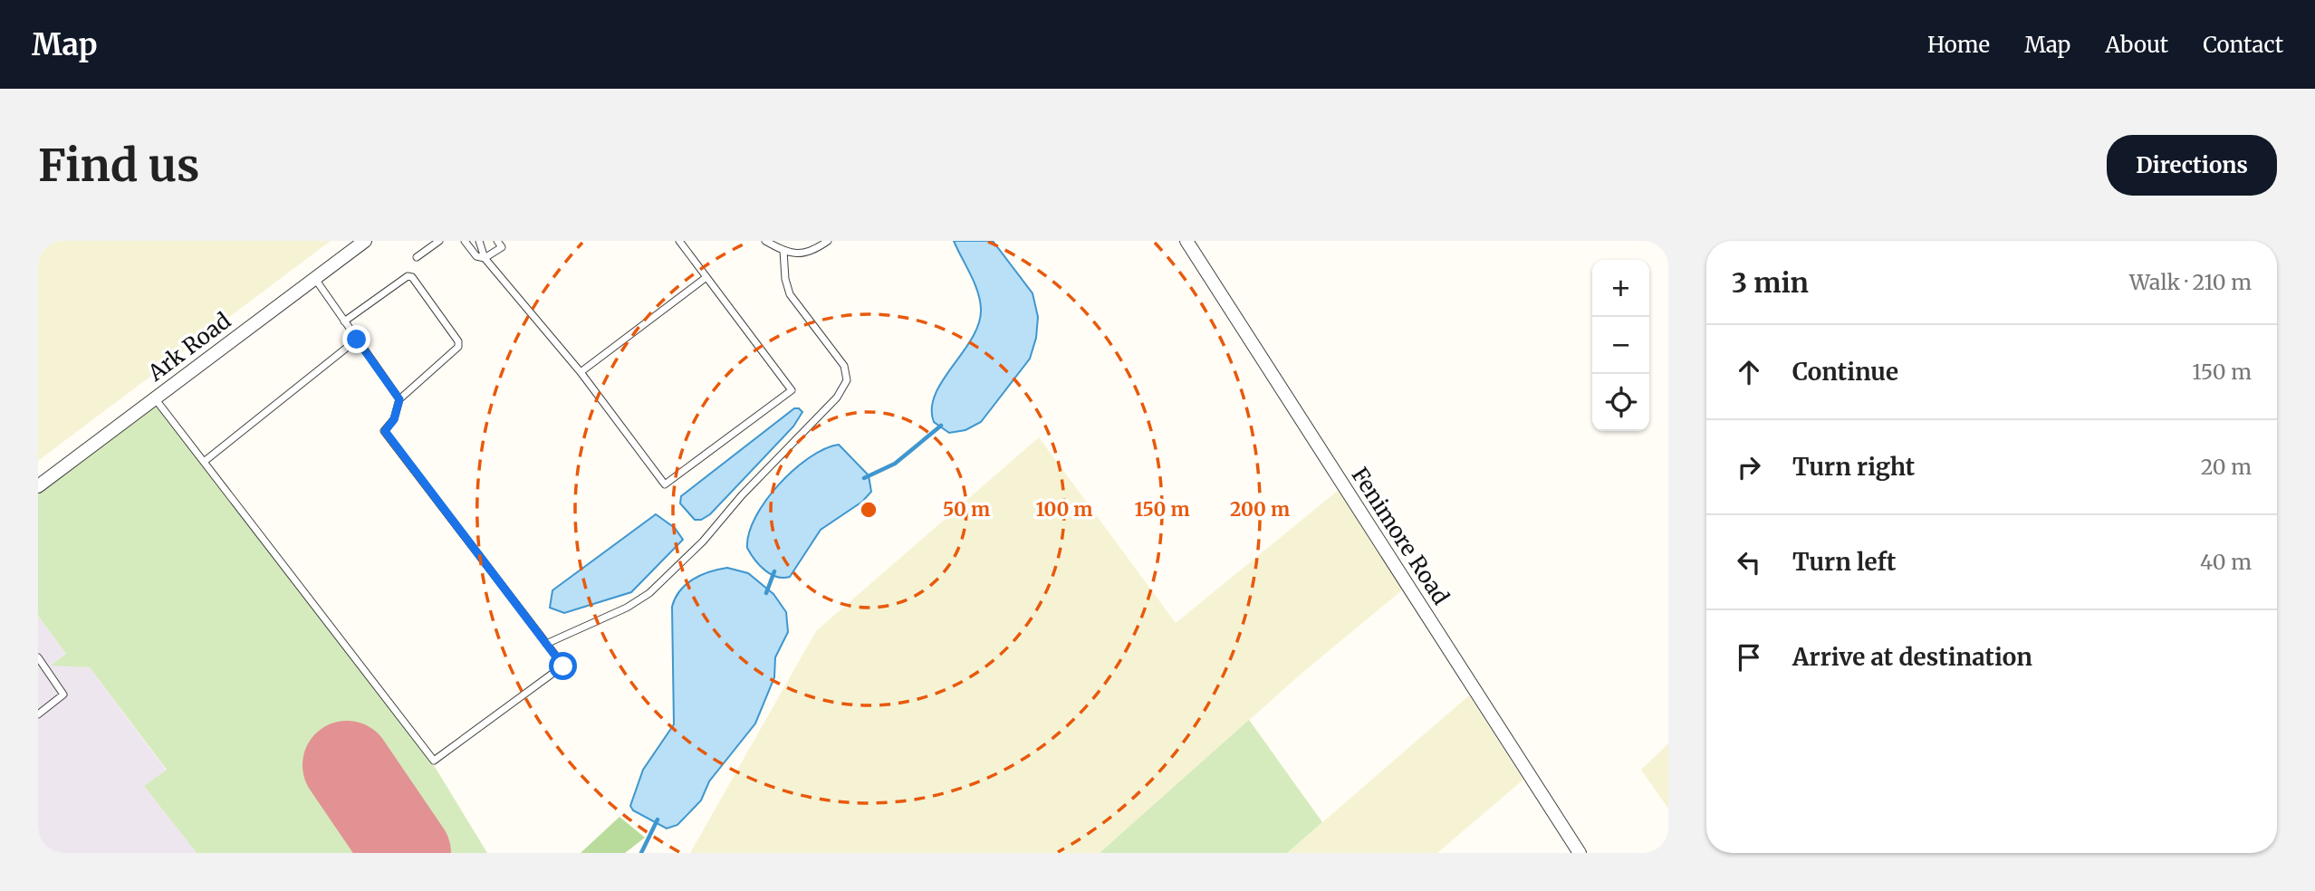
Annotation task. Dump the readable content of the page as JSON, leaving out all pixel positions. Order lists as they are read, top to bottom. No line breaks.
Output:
{"streets":{"street":["Ark Road","Fenimore Road"]},"page":{"header":"Map","nav":["Home","Map","About","Contact"],"buttons":"Directions","title":"Find us","heading":["3 min","Walk · 210 m"],"map_buttons":["+","−"],"list":[["Continue","150 m"],["Turn right","20 m"],["Turn left","40 m"],"Arrive at destination"]},"rings":["50 m","100 m","150 m","200 m"]}
